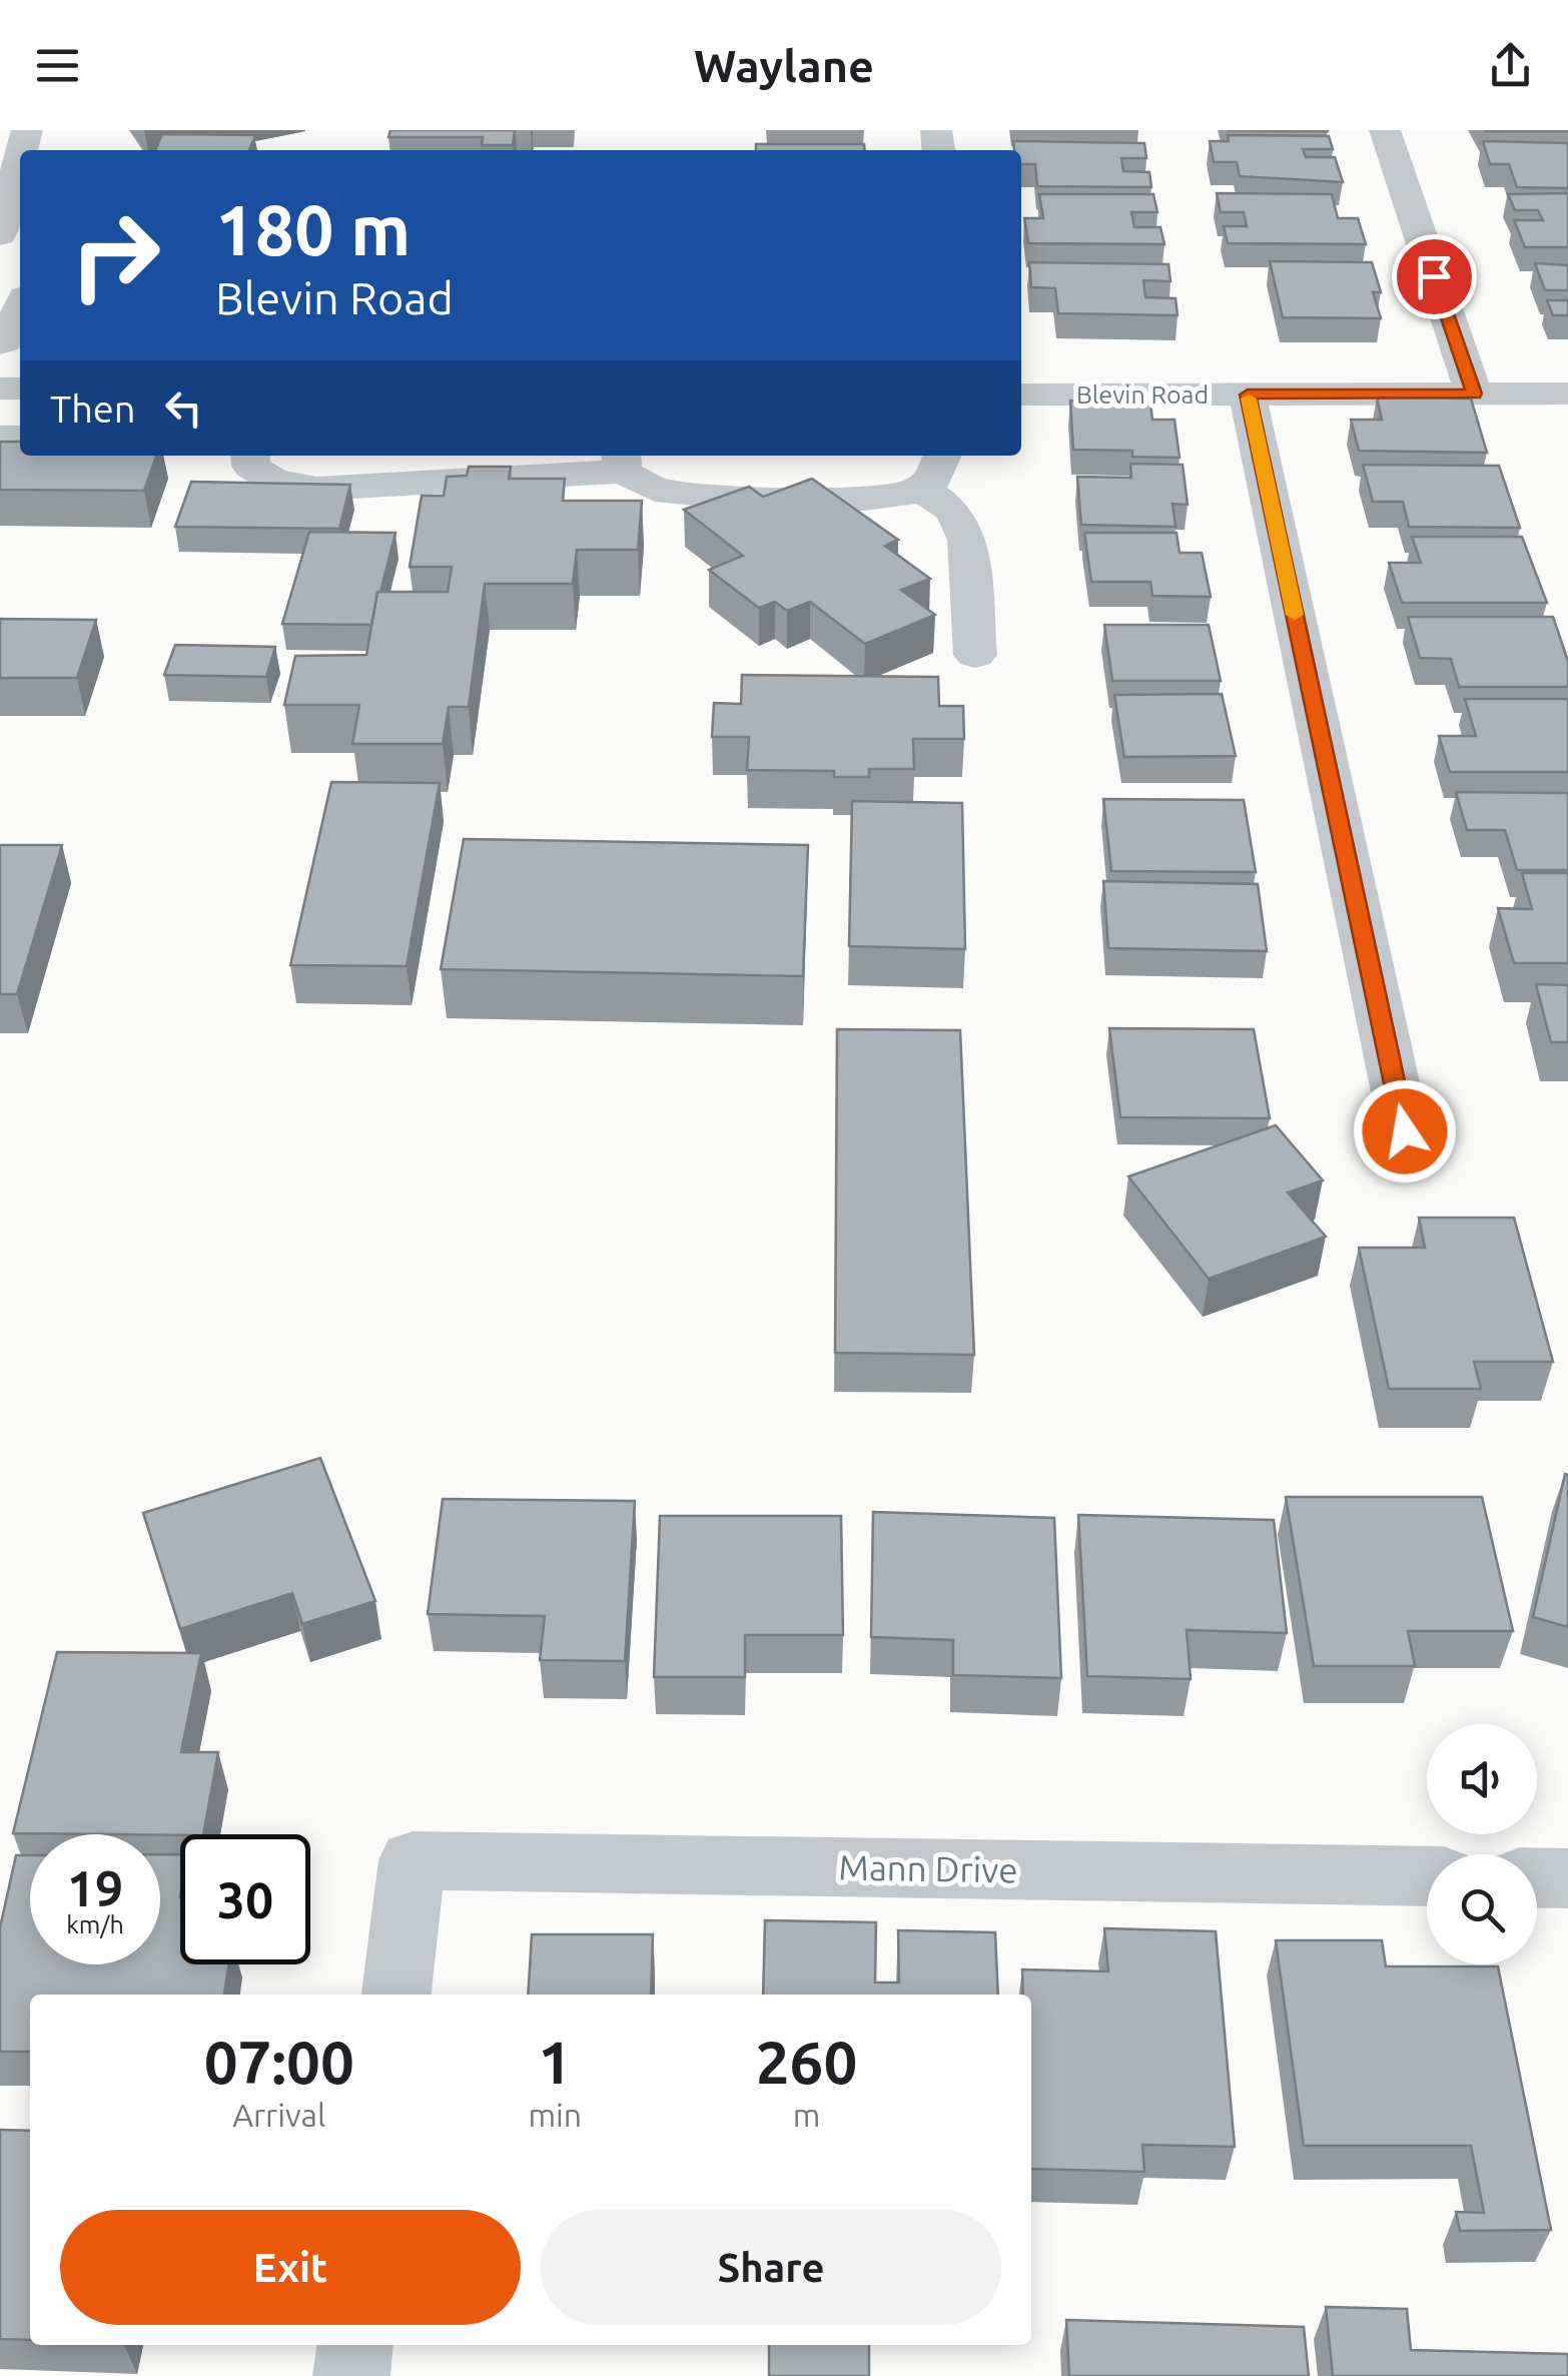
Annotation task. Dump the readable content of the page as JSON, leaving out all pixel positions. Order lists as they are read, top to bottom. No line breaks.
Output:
{"streets":{"street":["Blevin Road","Mann Drive"]},"page":{"header":"Waylane","turn":["180 m","Blevin Road"],"then":"Then","speed":"19 km/h","limit":"30","eta":["07:00","Arrival","1","min","260","m"],"buttons":["Exit","Share"]}}
